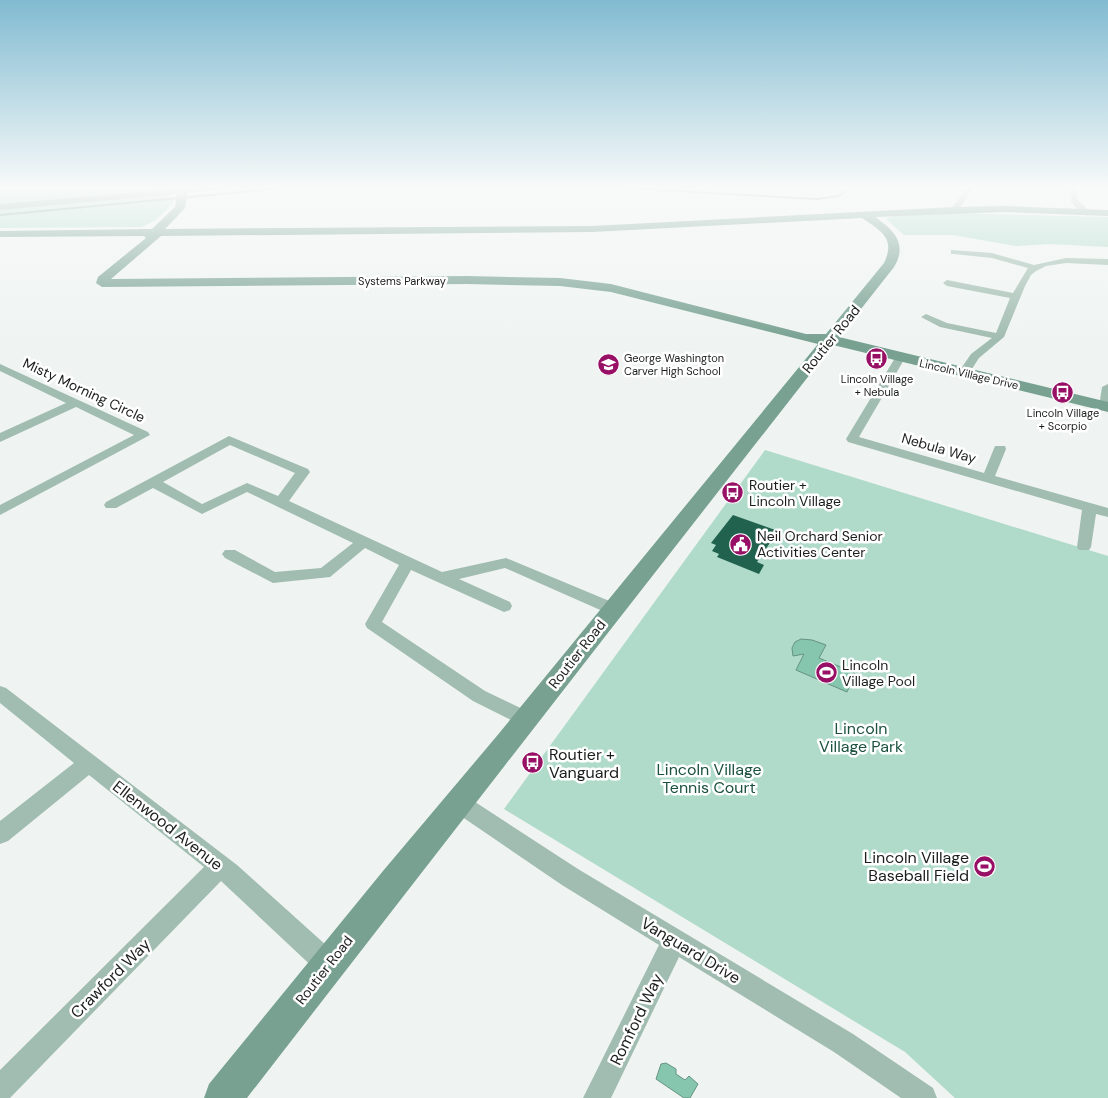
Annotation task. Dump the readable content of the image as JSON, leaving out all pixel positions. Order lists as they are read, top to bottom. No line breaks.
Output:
{"streets":{"street":["Systems Parkway","Routier Road","Lincoln Village Drive","Misty Morning Circle","Nebula Way","Ellenwood Avenue","Vanguard Drive","Crawford Way","Romford Way"]},"crossings":[["Systems Parkway","Routier Road"],["Systems Parkway","Lincoln Village Drive"],["Routier Road","Lincoln Village Drive"],["Routier Road","Ellenwood Avenue"],["Routier Road","Vanguard Drive"],["Lincoln Village Drive","Nebula Way"],["Ellenwood Avenue","Crawford Way"],["Vanguard Drive","Romford Way"]],"parks":["Lincoln Village Park","Lincoln Village Tennis Court"],"places":{"bus stop":["Lincoln Village + Nebula","Lincoln Village + Scorpio","Routier + Lincoln Village","Routier + Vanguard"],"school or university":["George Washington Carver High School"],"public building":["Neil Orchard Senior Activities Center"],"sports":["Lincoln Village Pool","Lincoln Village Baseball Field"]}}
